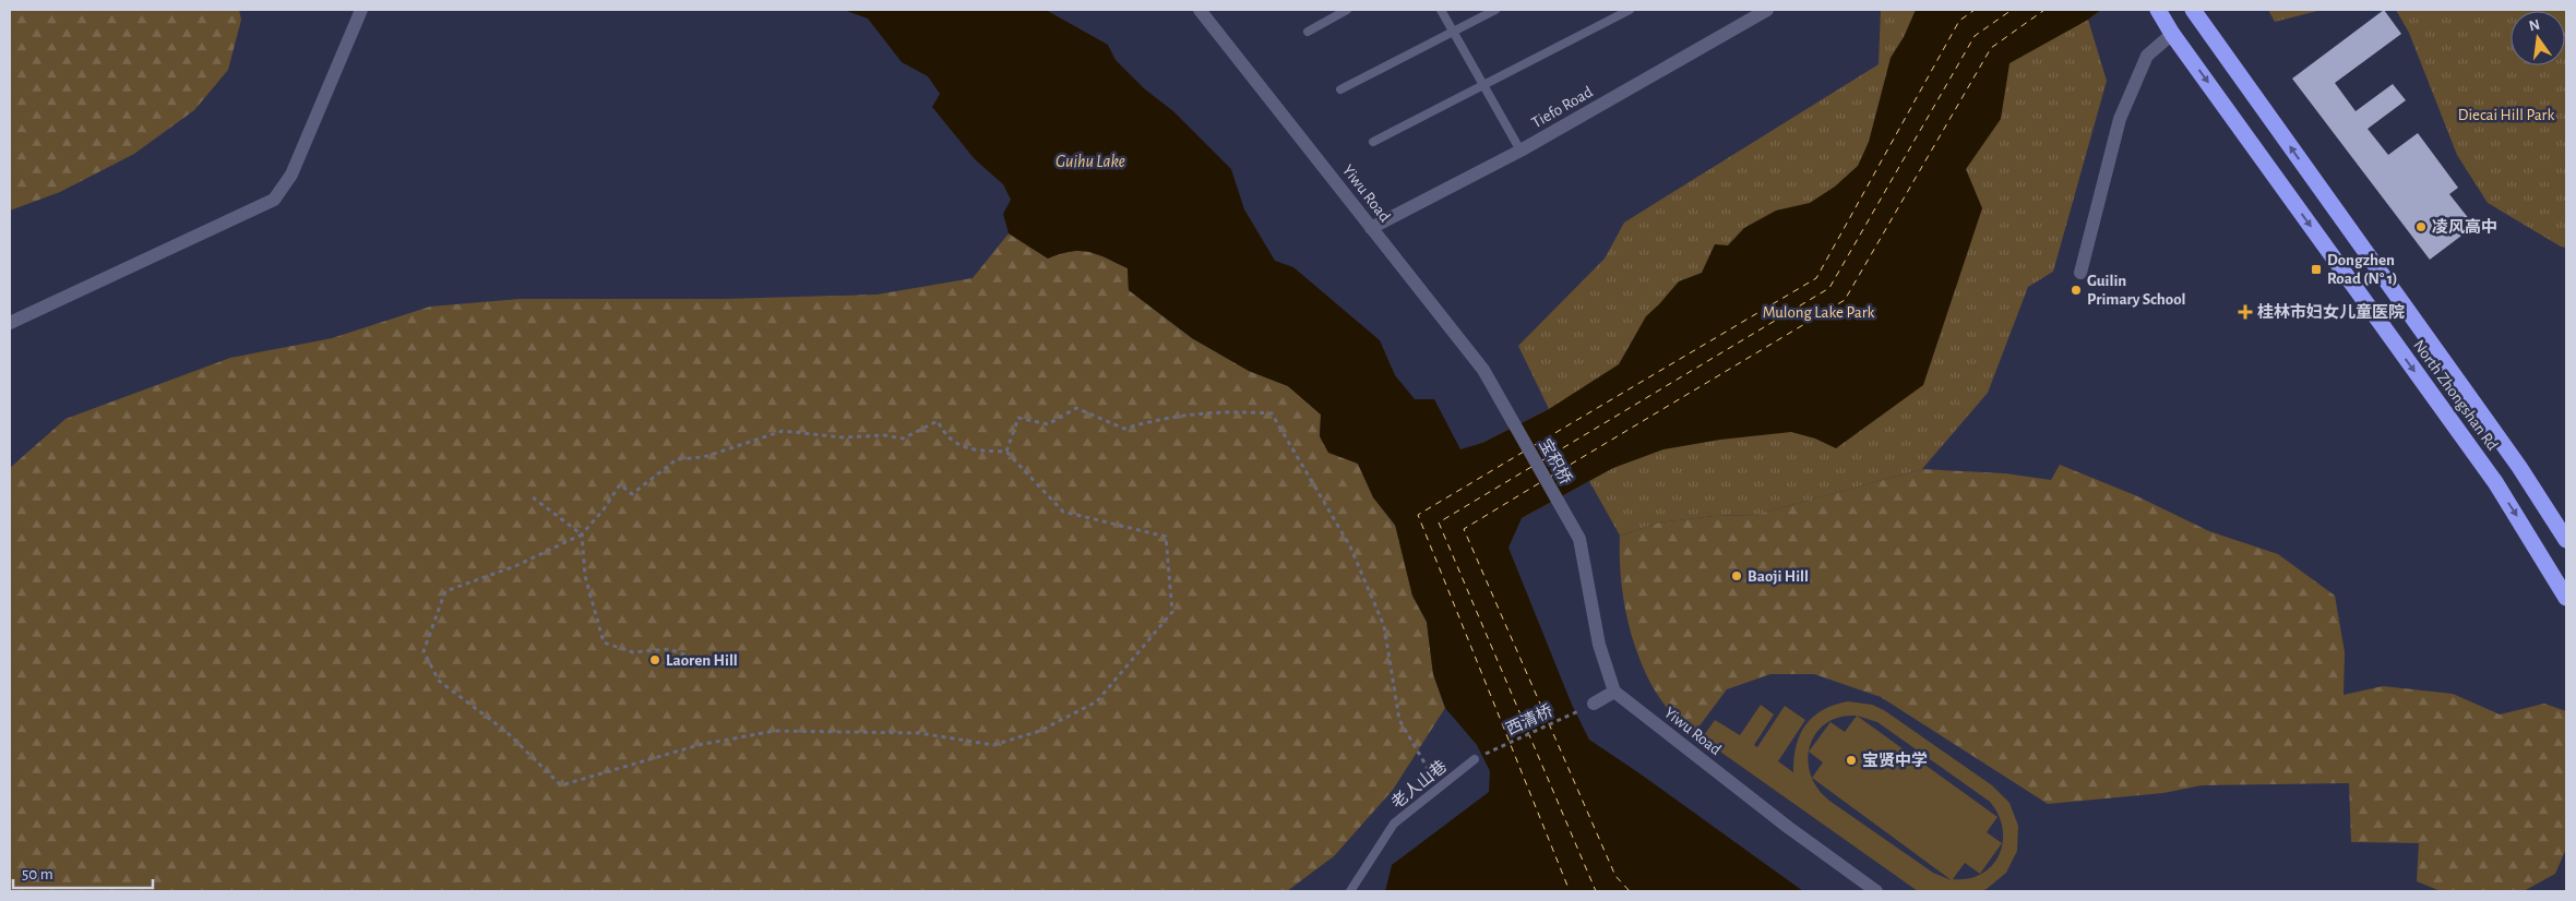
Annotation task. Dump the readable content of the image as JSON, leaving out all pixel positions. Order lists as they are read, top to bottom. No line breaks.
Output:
{"streets":{"highway":["North Zhongshan Rd"],"street":["Tiefo Road","Yiwu Road","宝积桥"],"lane":["老人山巷"],"path":["西清桥"]},"crossings":[["Tiefo Road","Yiwu Road"],["Yiwu Road","宝积桥"],["西清桥","老人山巷"]],"water":["Guihu Lake"],"parks":["Diecai Hill Park","Mulong Lake Park"],"places":{"other":["凌风高中","Guilin Primary School","Baoji Hill","Laoren Hill","宝贤中学"],"transit":["Dongzhen Road (N° 1)"],"health":["桂林市妇女儿童医院"]},"scale_bar":"50 m","north":"top"}
